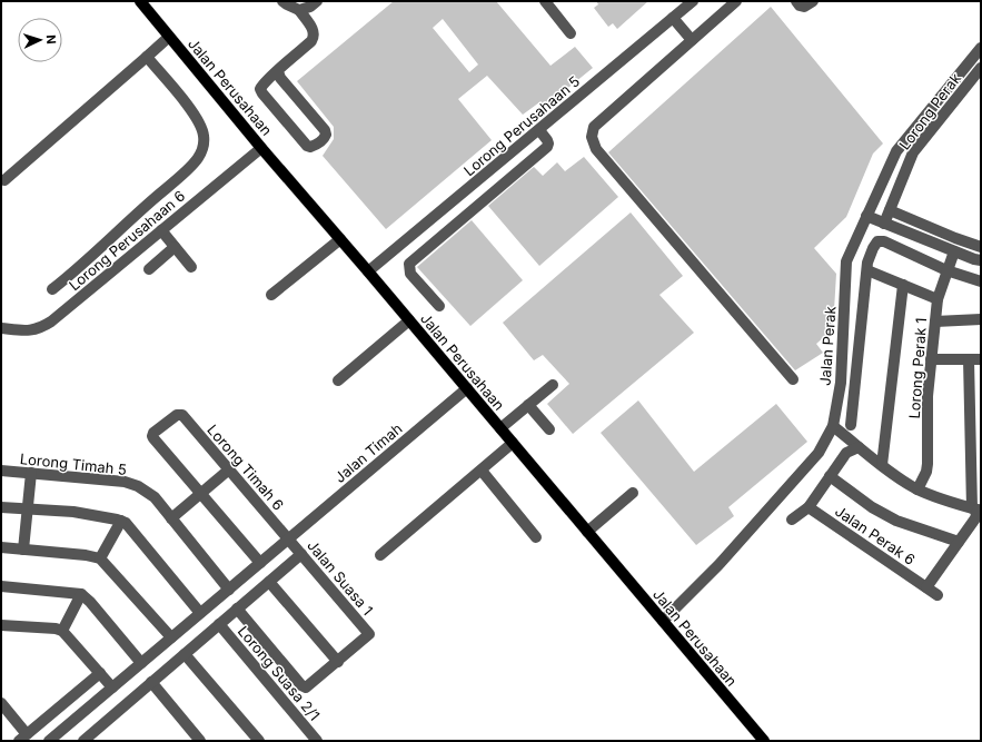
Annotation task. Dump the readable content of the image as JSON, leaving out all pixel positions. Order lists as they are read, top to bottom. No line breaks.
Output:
{"streets":{"main road":["Jalan Perusahaan"],"street":["Lorong Perak","Lorong Perusahaan 5","Lorong Perusahaan 6","Jalan Perak","Lorong Perak 1","Jalan Timah","Lorong Timah 5","Lorong Timah 6","Jalan Perak 6","Jalan Suasa 1","Lorong Suasa 2/1"]},"crossings":[["Jalan Perusahaan","Lorong Perusahaan 5"],["Jalan Perusahaan","Lorong Perusahaan 6"],["Jalan Perusahaan","Jalan Perak"],["Jalan Perusahaan","Jalan Timah"],["Jalan Timah","Lorong Timah 5"],["Jalan Timah","Lorong Timah 6"],["Jalan Timah","Jalan Suasa 1"],["Lorong Timah 6","Jalan Suasa 1"]],"north":"right"}
